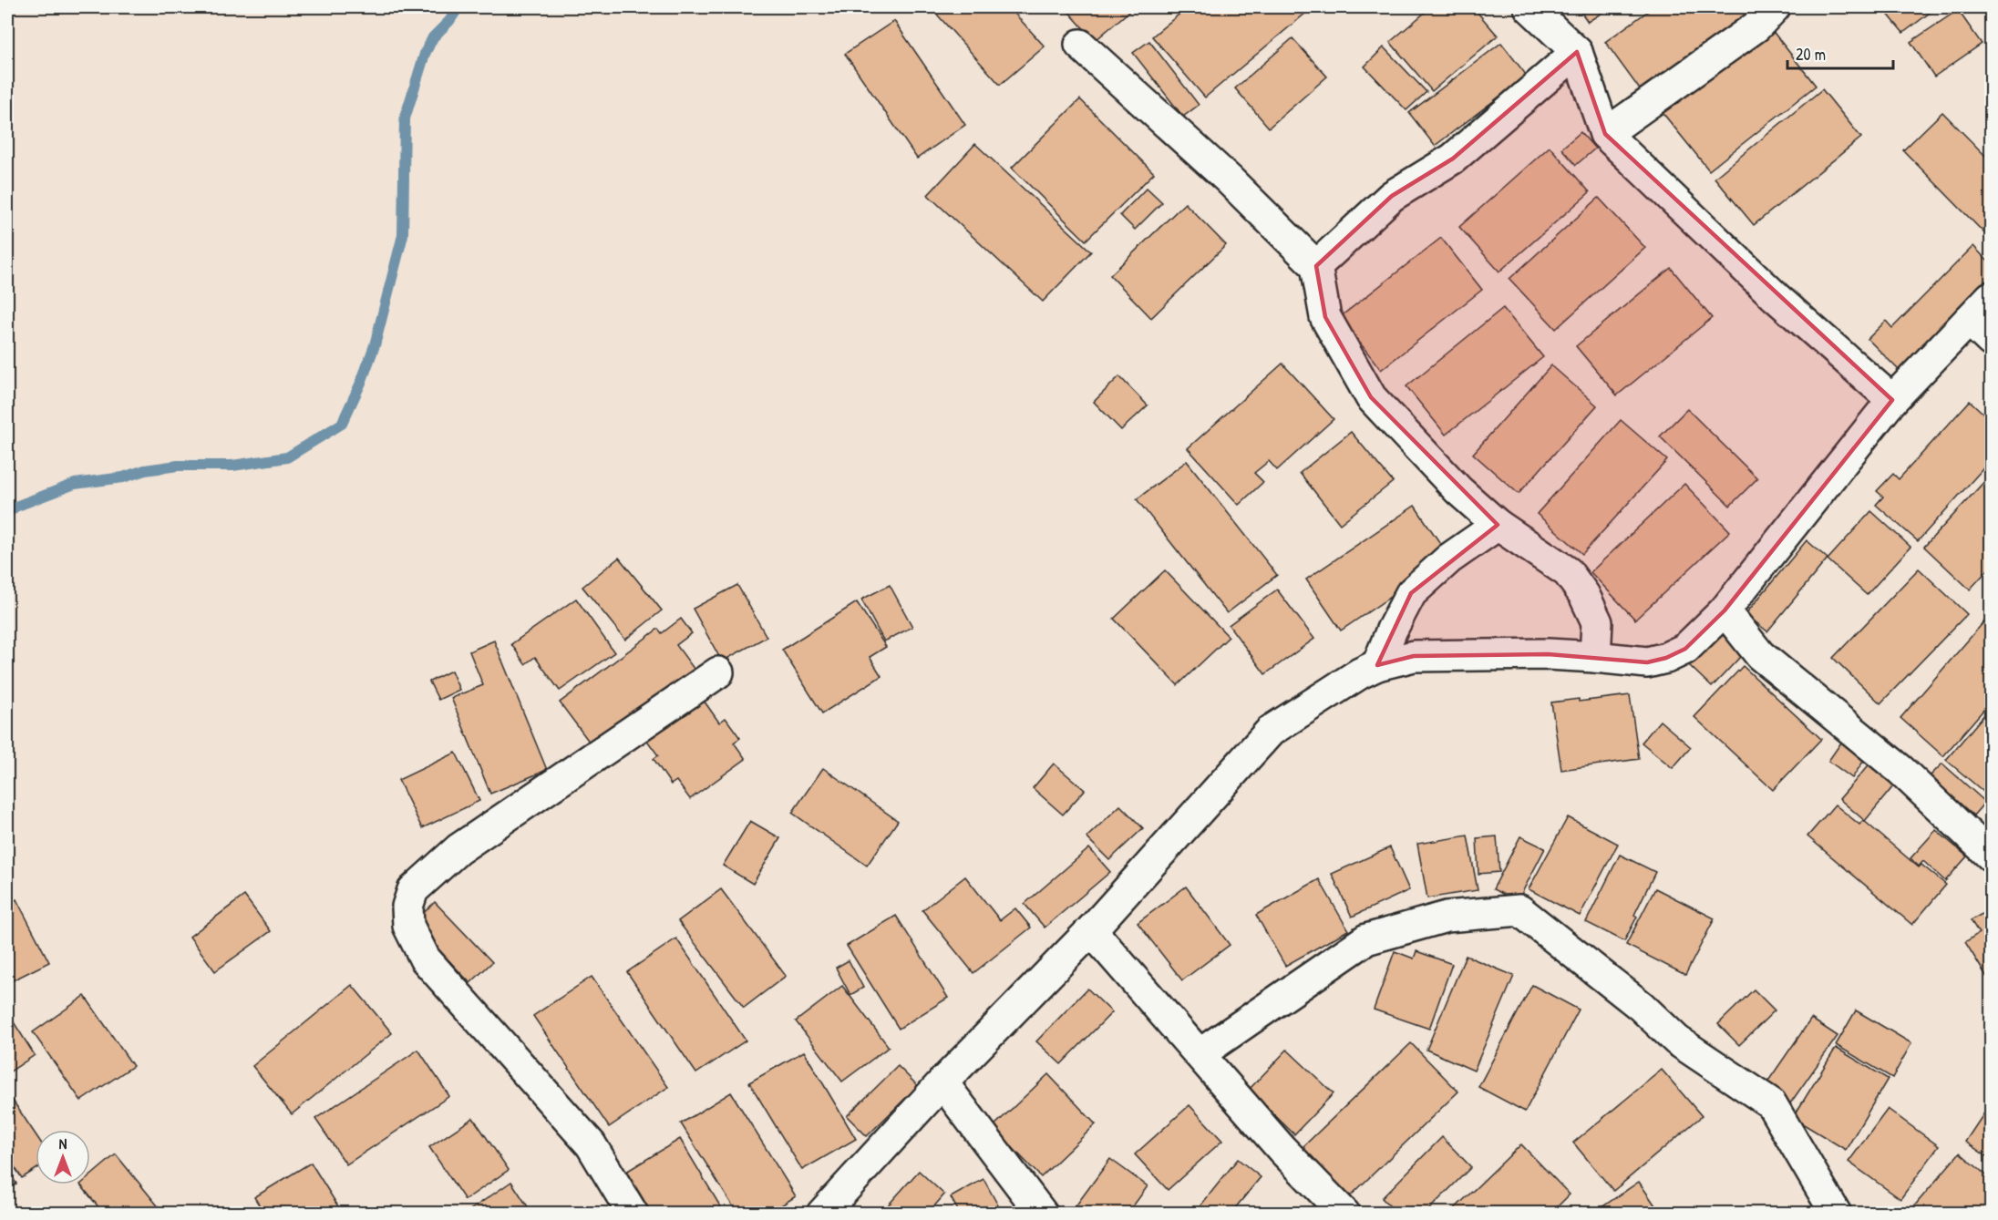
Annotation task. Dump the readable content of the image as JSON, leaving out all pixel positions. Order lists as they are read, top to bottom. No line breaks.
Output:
{"scale_bar":"20 m","north":"top"}
